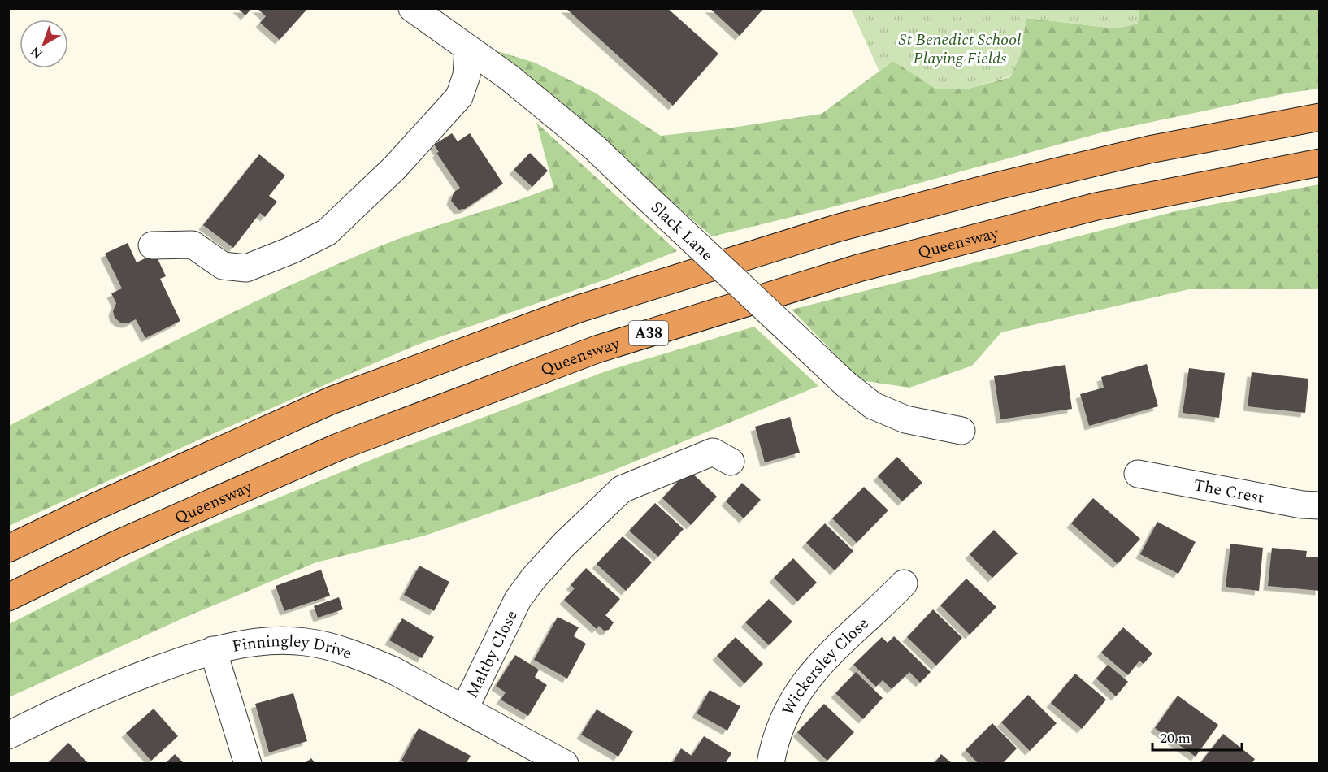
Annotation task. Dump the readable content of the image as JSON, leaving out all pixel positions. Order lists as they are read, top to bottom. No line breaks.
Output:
{"streets":{"highway":["Queensway","A38"],"street":["Slack Lane","The Crest","Finningley Drive","Maltby Close","Wickersley Close"]},"crossings":[["Finningley Drive","Maltby Close"]],"parks":["St Benedict School Playing Fields"],"scale_bar":"20 m","north":"bottom left"}
